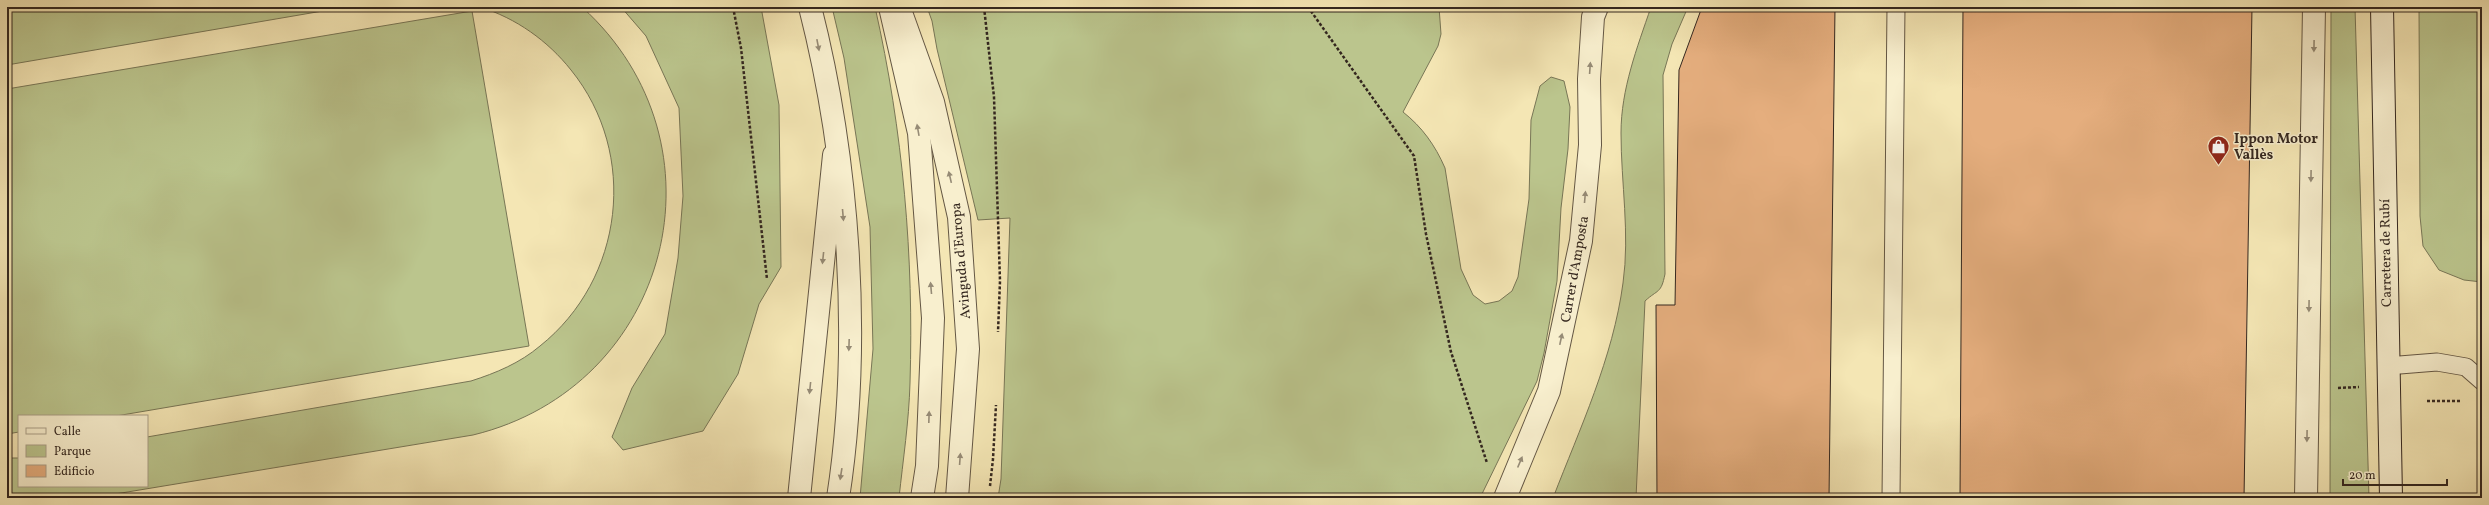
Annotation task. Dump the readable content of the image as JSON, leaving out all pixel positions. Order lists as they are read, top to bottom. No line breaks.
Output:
{"streets":{"street":["Carretera de Rubí","Avinguda d'Europa","Carrer d'Amposta"]},"one_way":["Carrer d'Amposta"],"places":{"shop":["Ippon Motor Vallès"]},"legend":["Calle","Parque","Edificio"],"scale_bar":"20 m"}
